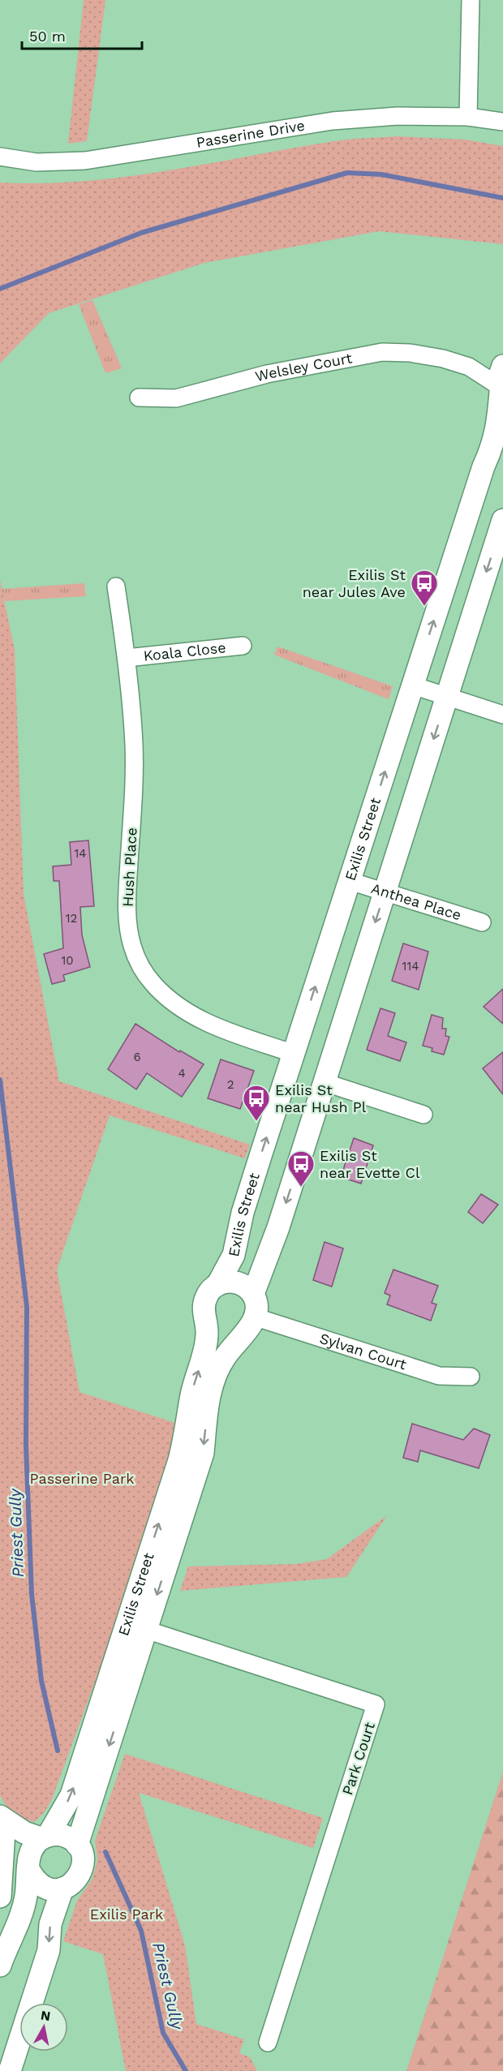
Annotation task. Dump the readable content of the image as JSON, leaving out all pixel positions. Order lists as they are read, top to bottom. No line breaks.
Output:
{"streets":{"street":["Passerine Drive","Welsley Court","Koala Close","Exilis Street","Hush Place","Anthea Place","Sylvan Court","Park Court"]},"crossings":[["Welsley Court","Exilis Street"],["Koala Close","Hush Place"],["Exilis Street","Hush Place"],["Exilis Street","Anthea Place"],["Exilis Street","Sylvan Court"],["Exilis Street","Park Court"]],"water":["Priest Gully"],"parks":["Passerine Park","Exilis Park"],"places":{"bus stop":["Exilis St near Jules Ave","Exilis St near Hush Pl","Exilis St near Evette Cl"]},"house_numbers":["14","12","10","114","6","4","2"],"scale_bar":"50 m","north":"top"}
